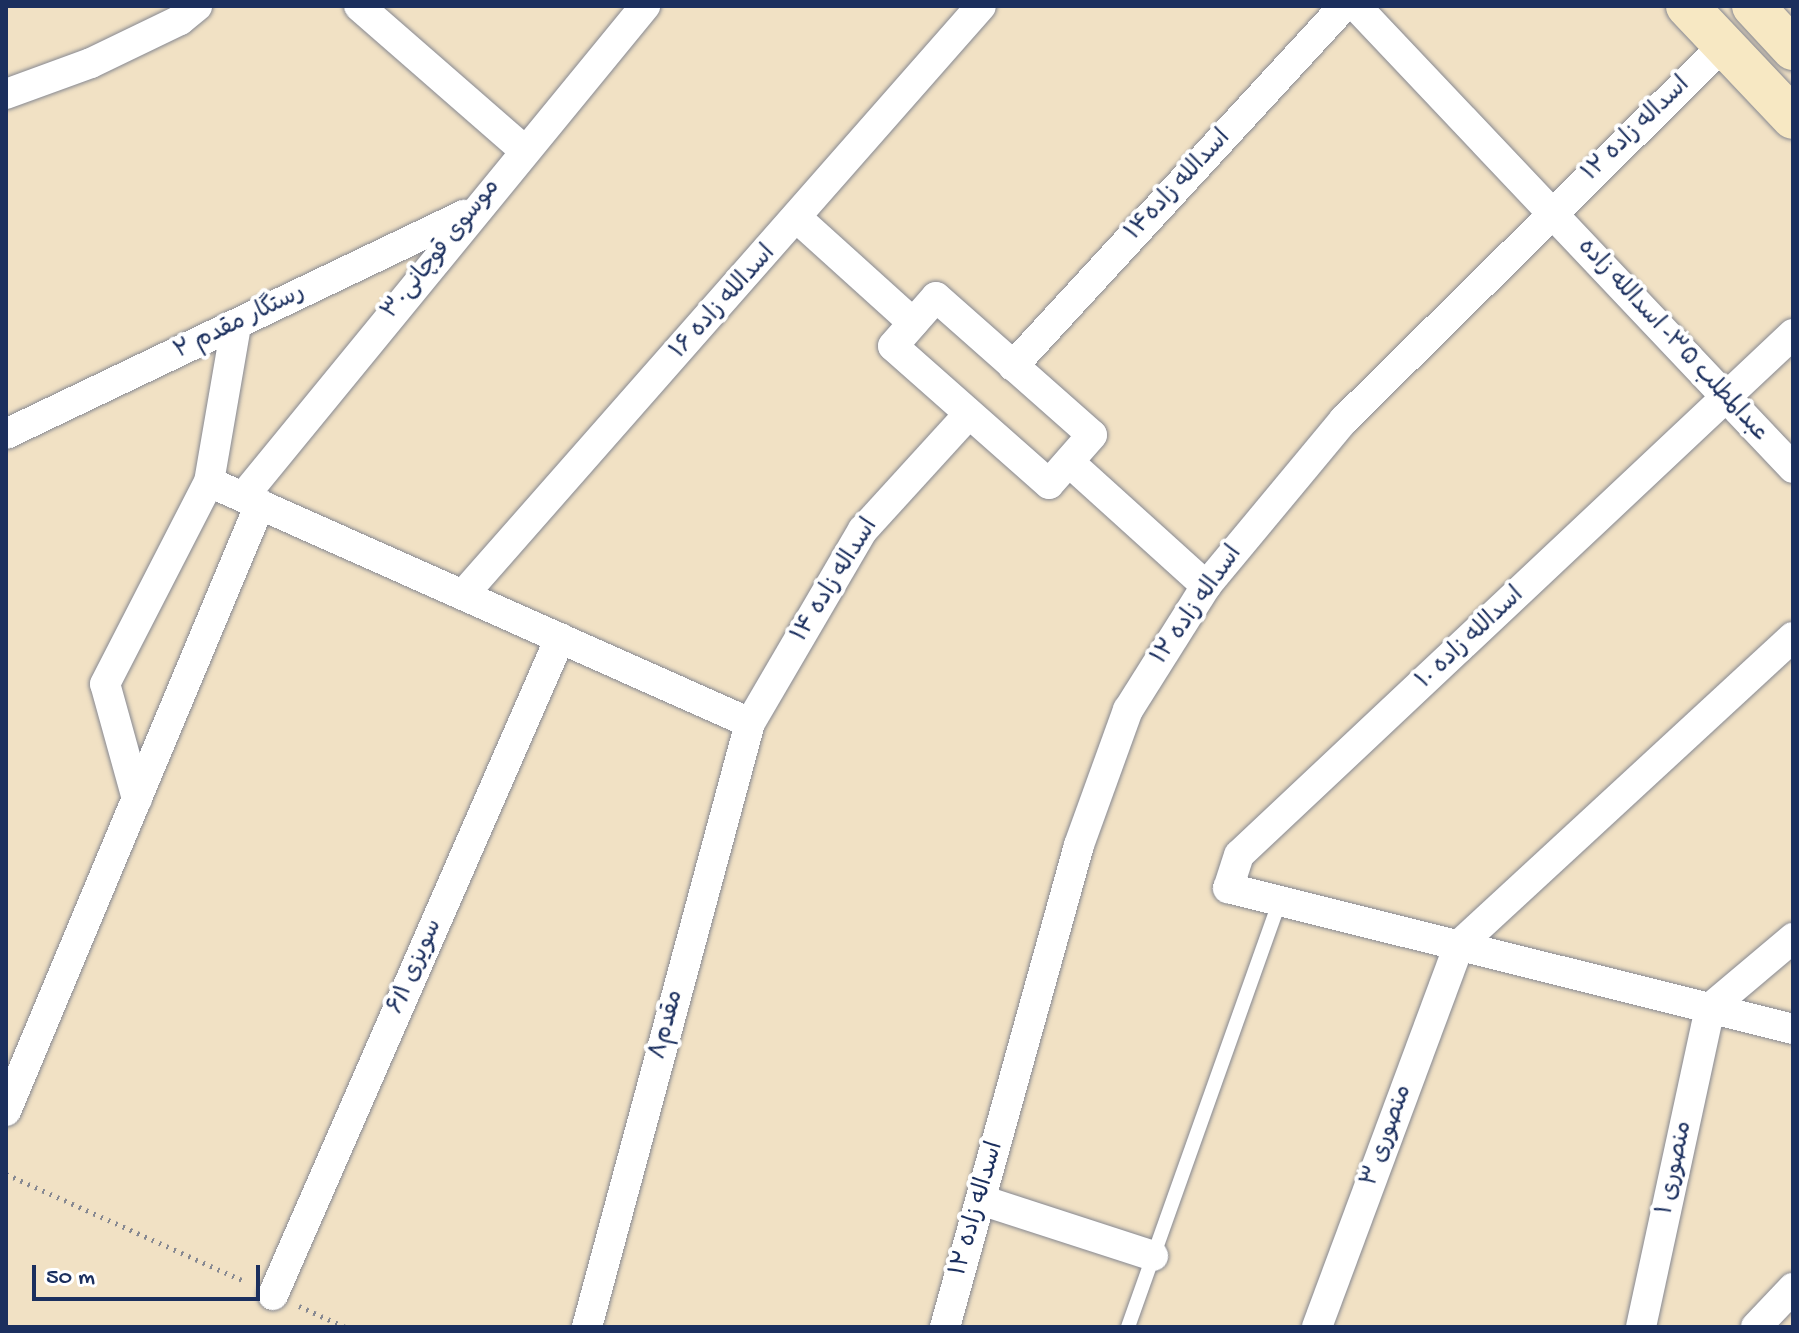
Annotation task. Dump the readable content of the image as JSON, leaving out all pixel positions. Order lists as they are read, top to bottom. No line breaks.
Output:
{"streets":{"street":["اسداله زاده ۱۲","اسدالله زاده۱۴","موسوی قوچانی۳۰","اسدالله زاده ۱۶","رستگار مقدم ۲","عبدالمطلب ۳۵- اسدالله زاده","اسداله زاده ۱۴","اسدالله زاده ۱۰","سویزی ۶/۱","مقدم۸","منصوری ۳","منصوری ۱"]},"crossings":[["اسداله زاده ۱۲","عبدالمطلب ۳۵- اسدالله زاده"],["موسوی قوچانی۳۰","رستگار مقدم ۲"],["عبدالمطلب ۳۵- اسدالله زاده","اسدالله زاده ۱۰"],["اسداله زاده ۱۴","مقدم۸"]],"scale_bar":"50 m"}
